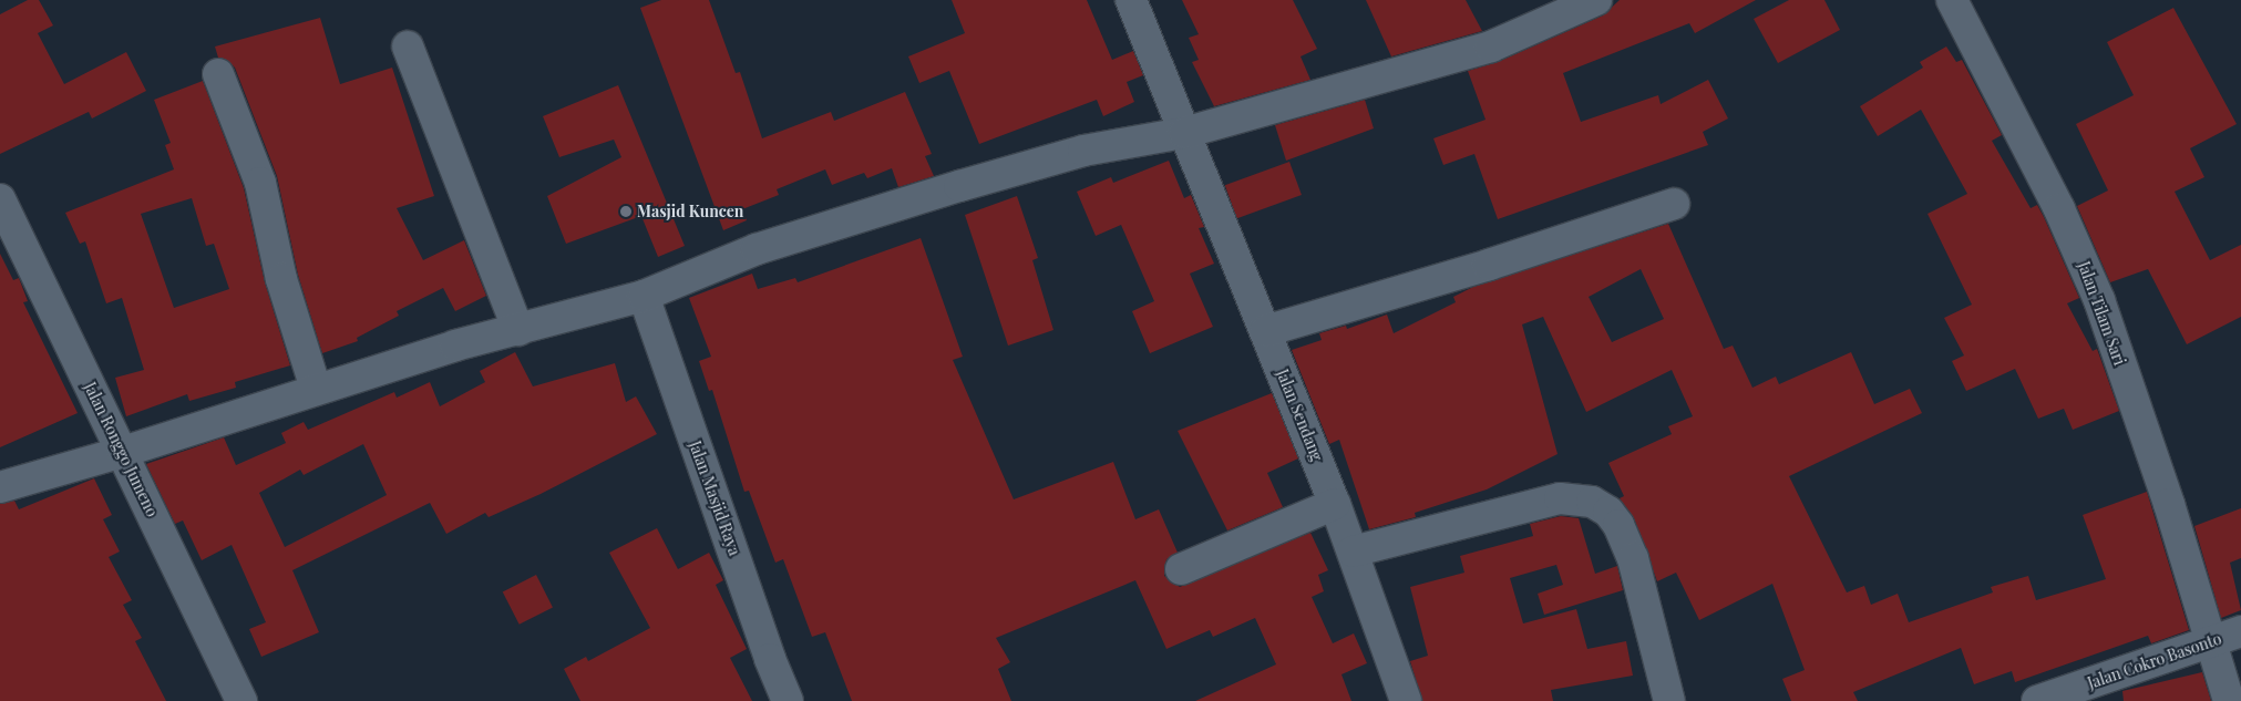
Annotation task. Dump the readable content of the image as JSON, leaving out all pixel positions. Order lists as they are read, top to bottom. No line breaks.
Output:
{"streets":{"street":["Jalan Tilam Sari","Jalan Sendang","Jalan Ronggo Jumeno","Jalan Masjid Raya","Jalan Cokro Basonto"]},"crossings":[["Jalan Tilam Sari","Jalan Cokro Basonto"]],"places":["Masjid Kuncen"]}
